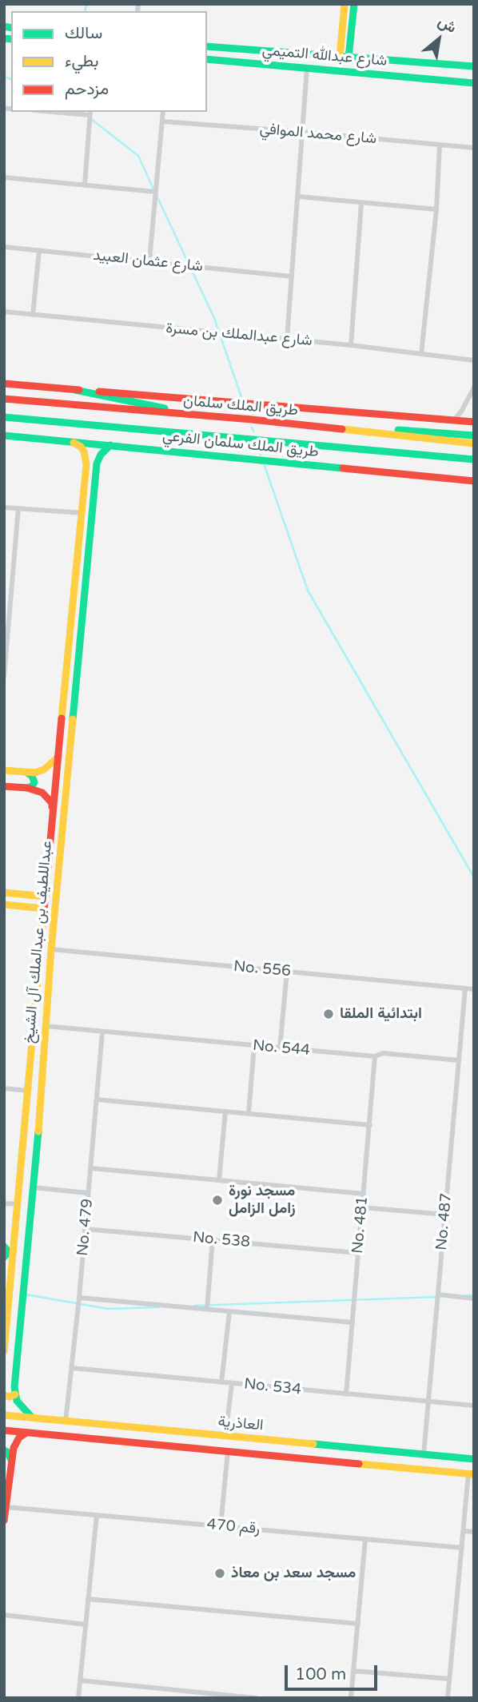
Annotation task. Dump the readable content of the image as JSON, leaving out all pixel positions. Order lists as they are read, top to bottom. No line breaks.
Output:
{"streets":{"main road":["شارع عبدالله التميمي","طريق الملك سلمان","طريق الملك سلمان الفرعي","عبداللطيف بن عبدالملك آل الشيخ","العاذرية"],"street":["شارع محمد الموافي","شارع عثمان العبيد","شارع عبدالملك بن مسرة","No. 556","No. 544","No. 487","No. 481","No. 479","No. 538","No. 534","رقم 470"]},"crossings":[["عبداللطيف بن عبدالملك آل الشيخ","No. 556"],["عبداللطيف بن عبدالملك آل الشيخ","No. 544"],["No. 556","No. 487"],["No. 544","No. 487"],["No. 544","No. 481"],["No. 544","No. 479"],["No. 487","No. 534"],["No. 487","العاذرية"],["No. 481","No. 538"],["No. 481","No. 534"],["No. 479","No. 538"],["No. 479","No. 534"],["No. 479","العاذرية"]],"places":["ابتدائية الملقا","مسجد نورة زامل الزامل","مسجد سعد بن معاذ"],"legend":["سالك","بطيء","مزدحم"],"scale_bar":"100 m","north":"top right"}
